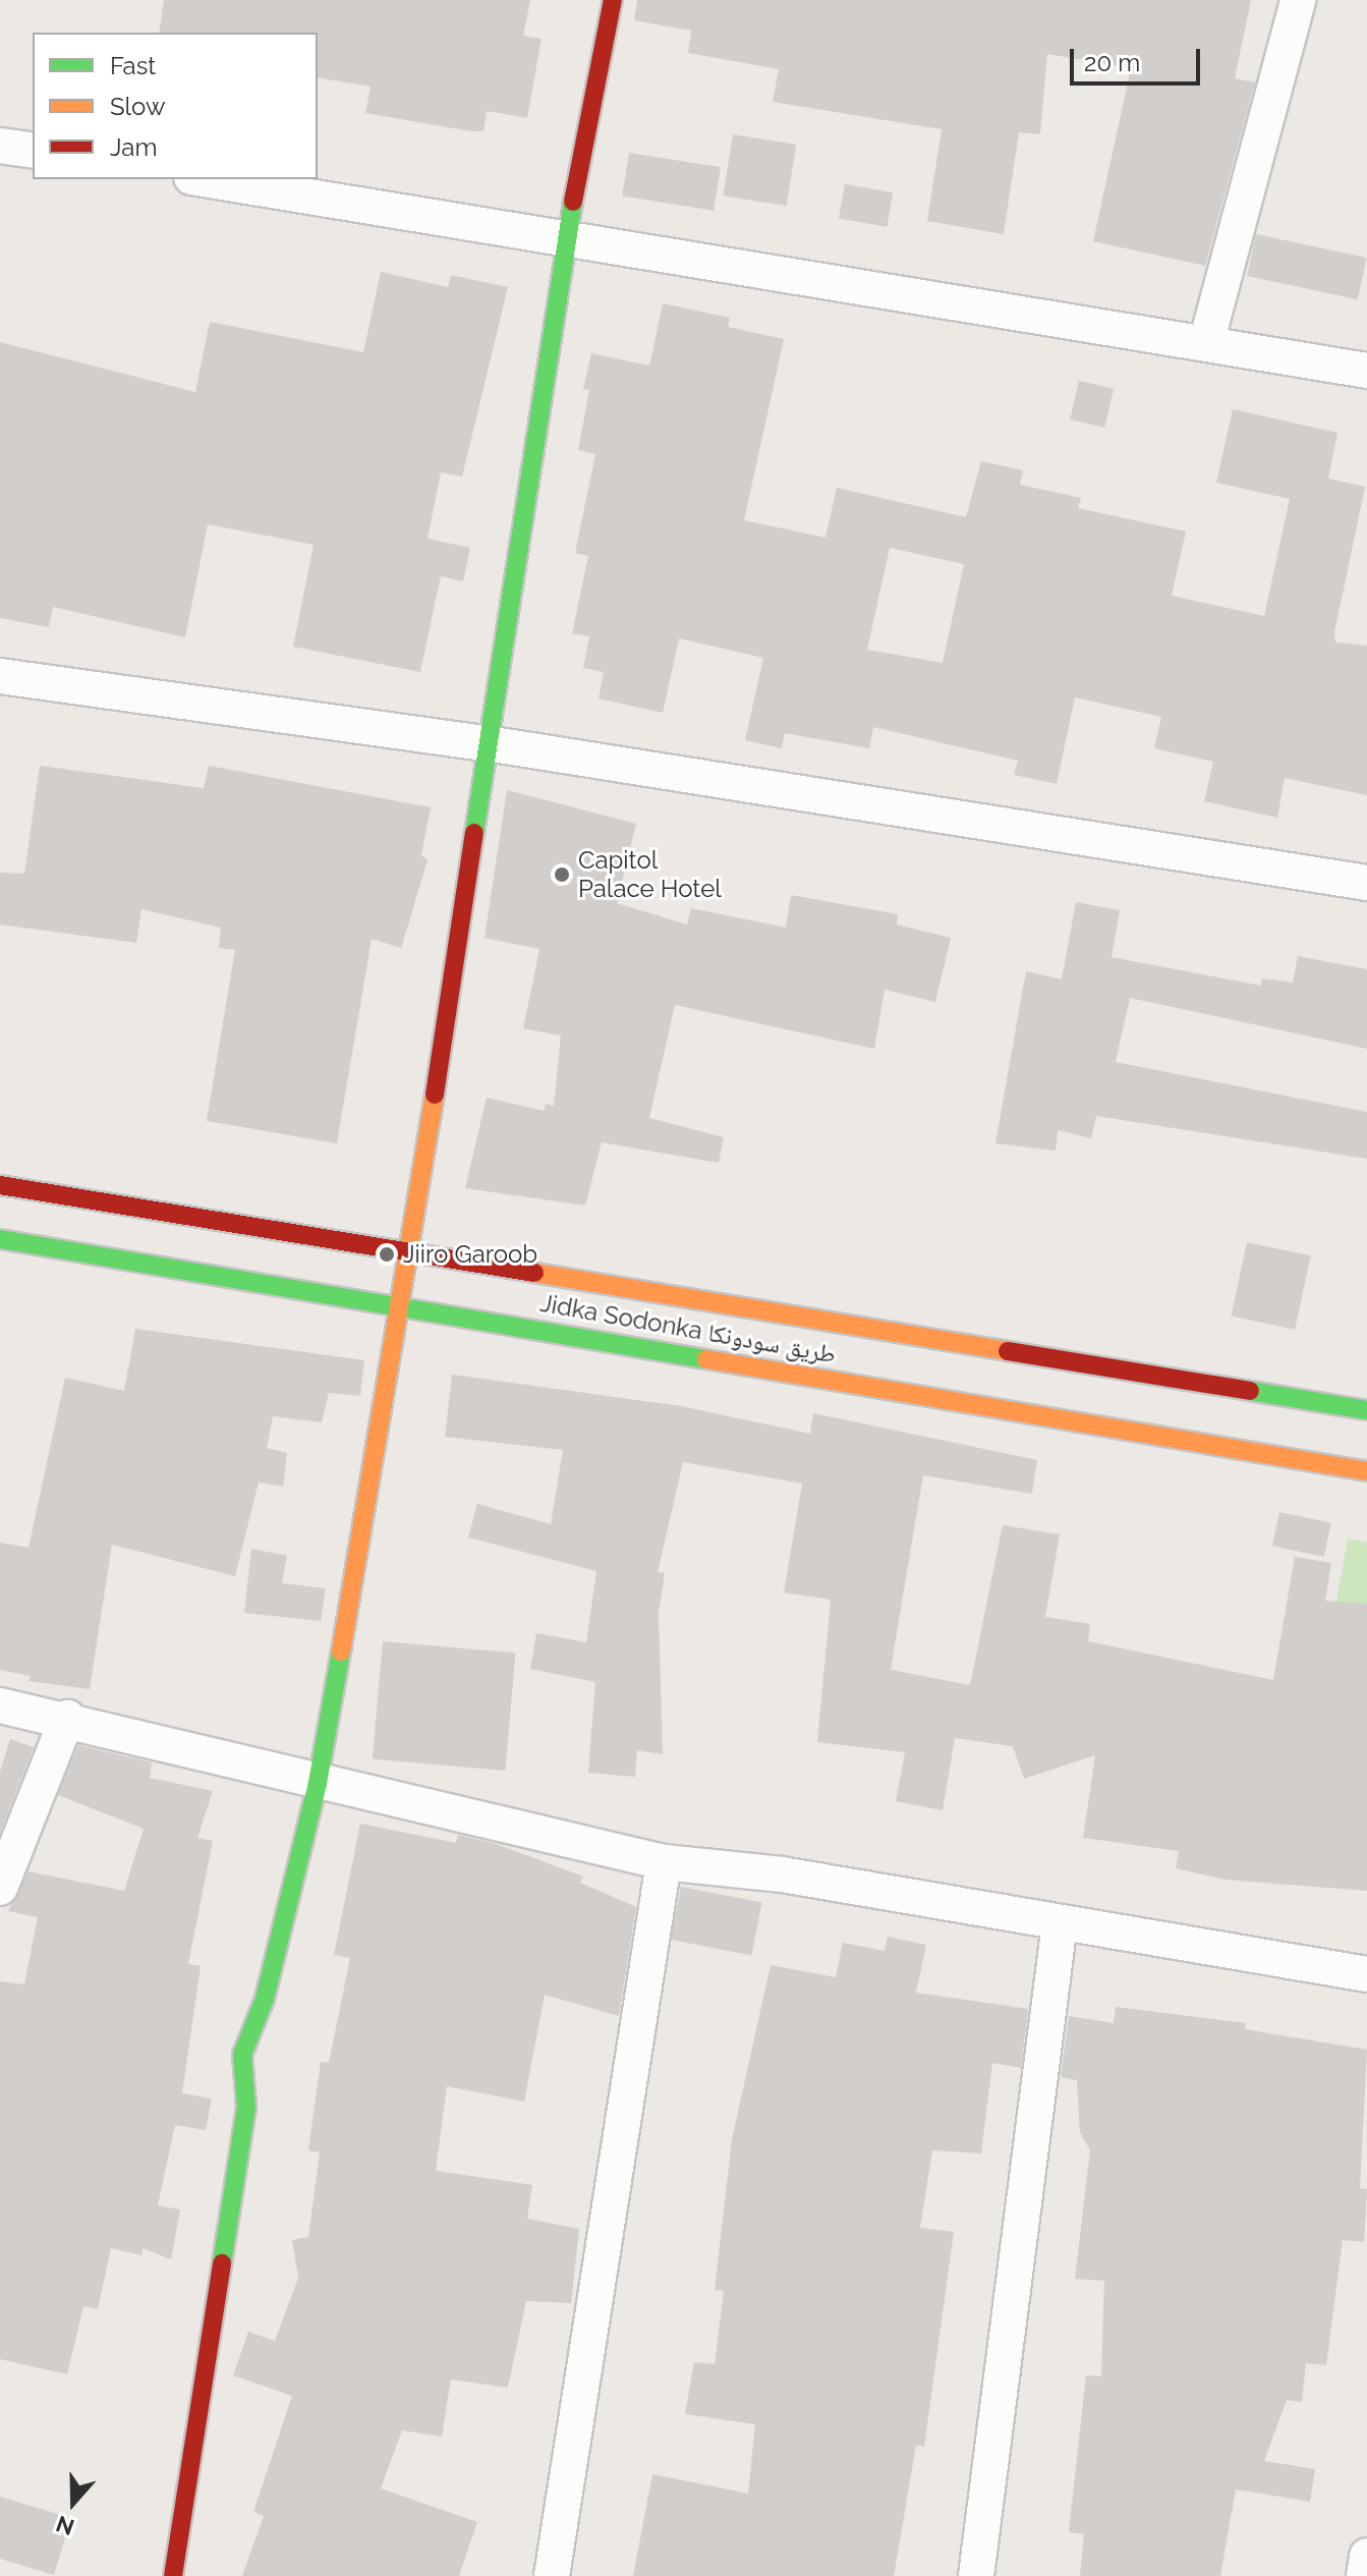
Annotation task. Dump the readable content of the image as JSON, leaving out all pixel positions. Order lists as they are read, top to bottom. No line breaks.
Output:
{"streets":{"main road":["Jidka Sodonka طريق سودونكا"]},"places":["Capitol Palace Hotel","Jiiro Garoob"],"legend":["Fast","Slow","Jam"],"scale_bar":"20 m","north":"bottom"}
